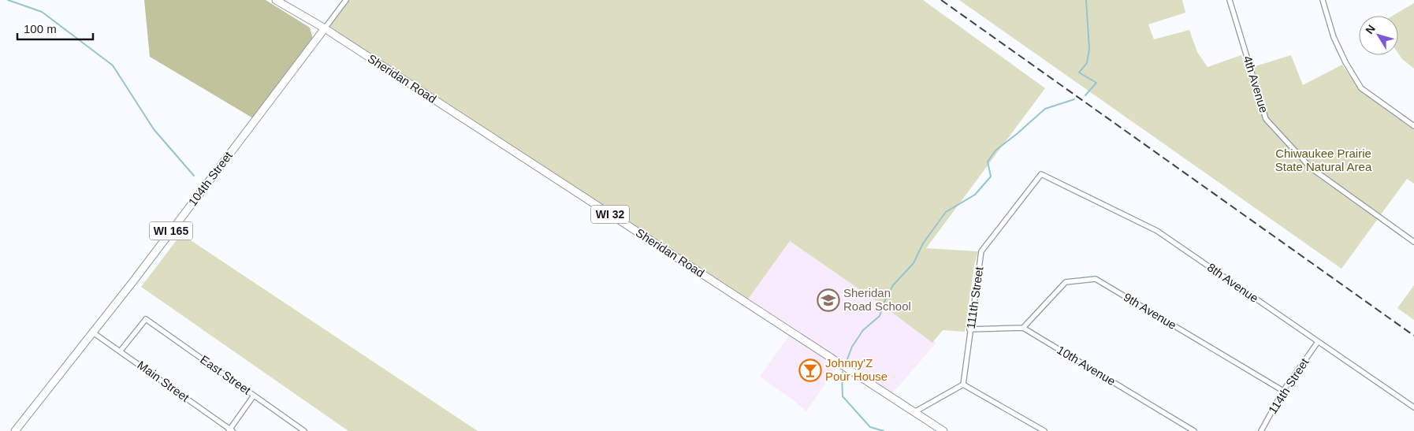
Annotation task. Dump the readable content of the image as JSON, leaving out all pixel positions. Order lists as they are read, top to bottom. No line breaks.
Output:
{"streets":{"main road":["Sheridan Road","104th Street","WI 32","WI 165"],"street":["4th Avenue","8th Avenue","111th Street","9th Avenue","10th Avenue","East Street","Main Street","114th Street"]},"crossings":[["Sheridan Road","104th Street"],["104th Street","Main Street"],["8th Avenue","111th Street"],["8th Avenue","114th Street"],["9th Avenue","10th Avenue"],["9th Avenue","114th Street"],["East Street","Main Street"]],"parks":["Chiwaukee Prairie State Natural Area"],"places":{"school or university":["Sheridan Road School"],"bar":["Johnny'Z Pour House"]},"scale_bar":"100 m","north":"top left"}
